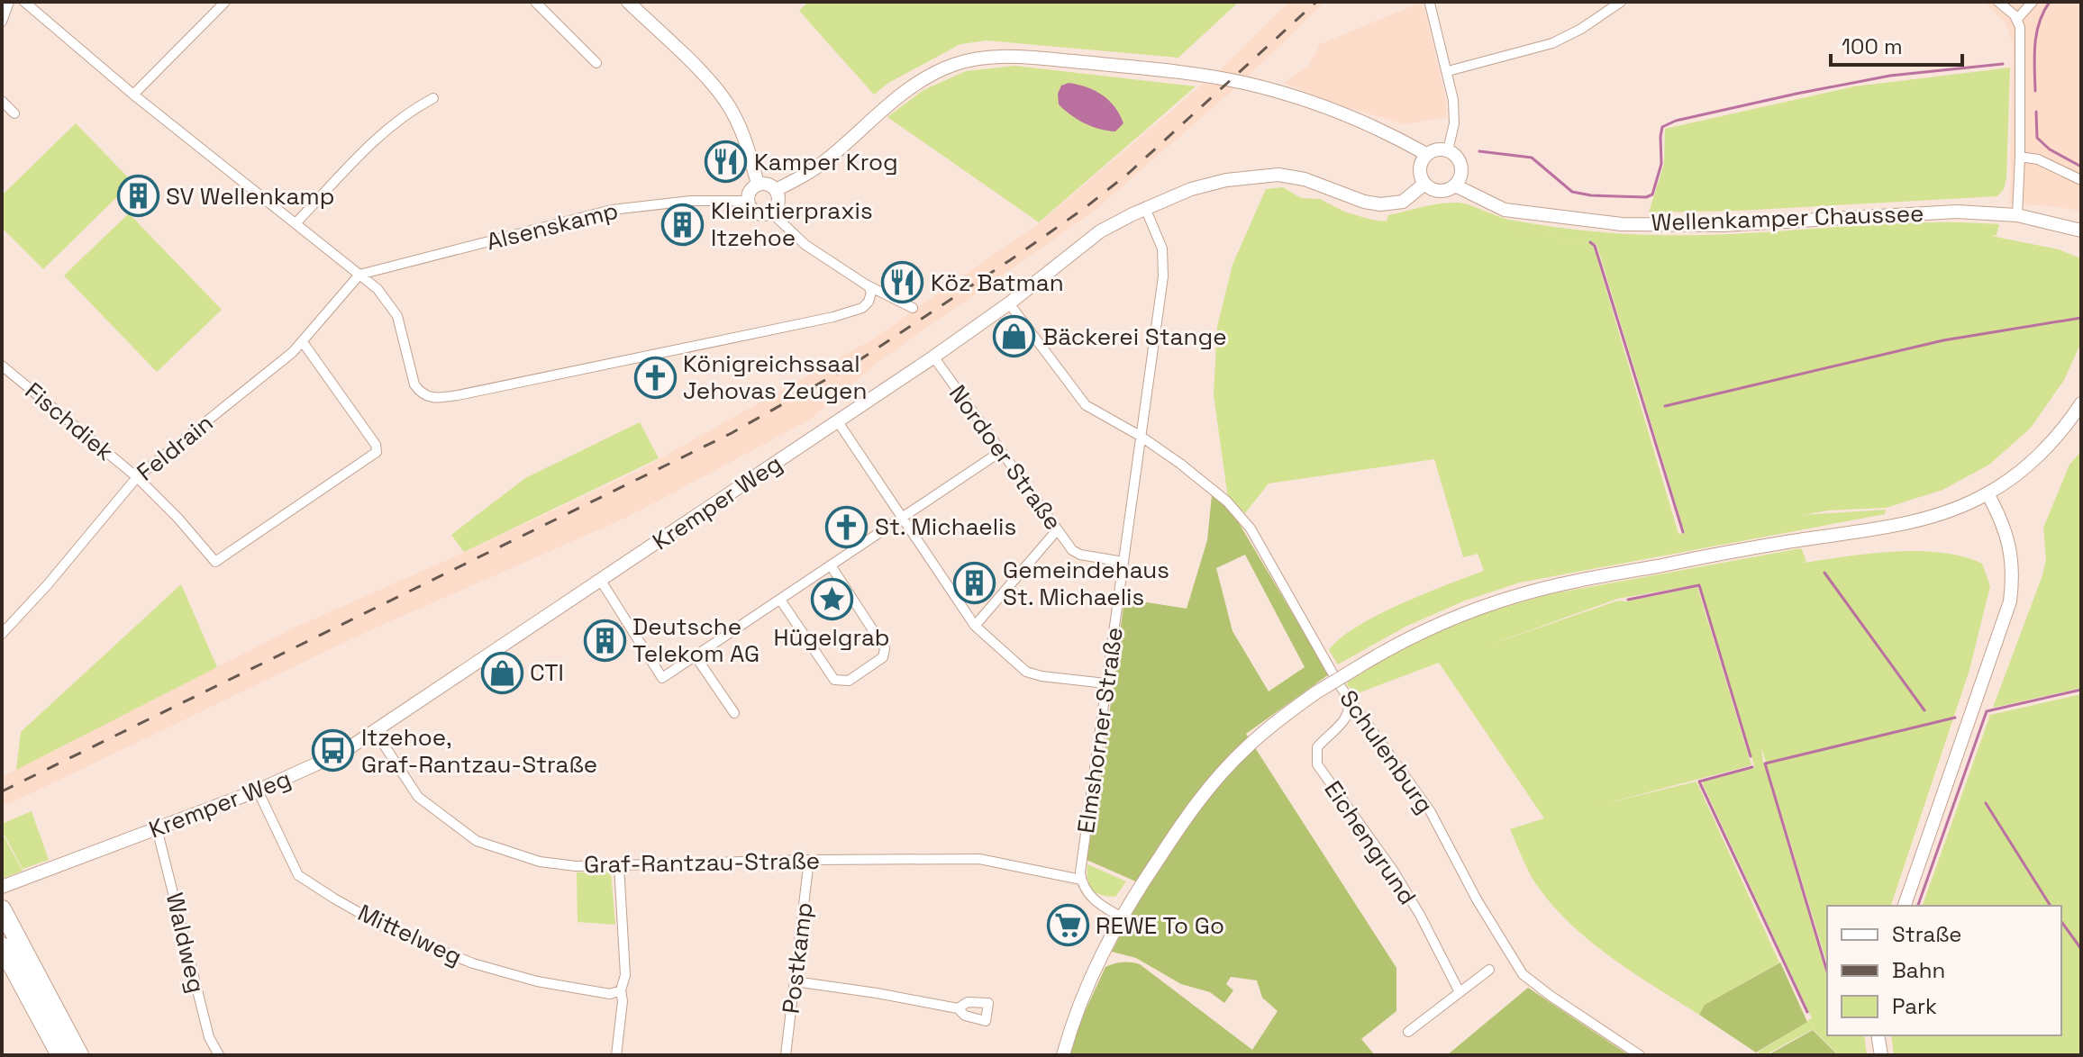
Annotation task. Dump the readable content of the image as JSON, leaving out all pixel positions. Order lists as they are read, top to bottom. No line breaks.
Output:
{"streets":{"main road":["Wellenkamper Chaussee","Kremper Weg"],"street":["Alsenskamp","Fischdiek","Feldrain","Nordoer Straße","Elmshorner Straße","Schulenburg","Eichengrund","Graf-Rantzau-Straße","Mittelweg","Waldweg","Postkamp"]},"crossings":[["Wellenkamper Chaussee","Kremper Weg"],["Alsenskamp","Feldrain"],["Fischdiek","Feldrain"],["Nordoer Straße","Kremper Weg"],["Nordoer Straße","Elmshorner Straße"],["Kremper Weg","Elmshorner Straße"],["Kremper Weg","Schulenburg"],["Kremper Weg","Graf-Rantzau-Straße"],["Kremper Weg","Mittelweg"],["Kremper Weg","Waldweg"],["Elmshorner Straße","Schulenburg"],["Elmshorner Straße","Graf-Rantzau-Straße"],["Schulenburg","Eichengrund"],["Graf-Rantzau-Straße","Postkamp"]],"places":{"restaurant":["Kamper Krog","Köz Batman"],"building":["SV Wellenkamp","Kleintierpraxis Itzehoe","Gemeindehaus St. Michaelis","Deutsche Telekom AG"],"shop":["Bäckerei Stange","CTI"],"church":["Königreichssaal Jehovas Zeugen","St. Michaelis"],"place":["Hügelgrab"],"bus stop":["Itzehoe, Graf-Rantzau-Straße"],"supermarket":["REWE To Go"]},"legend":["Straße","Bahn","Park"],"scale_bar":"100 m"}
